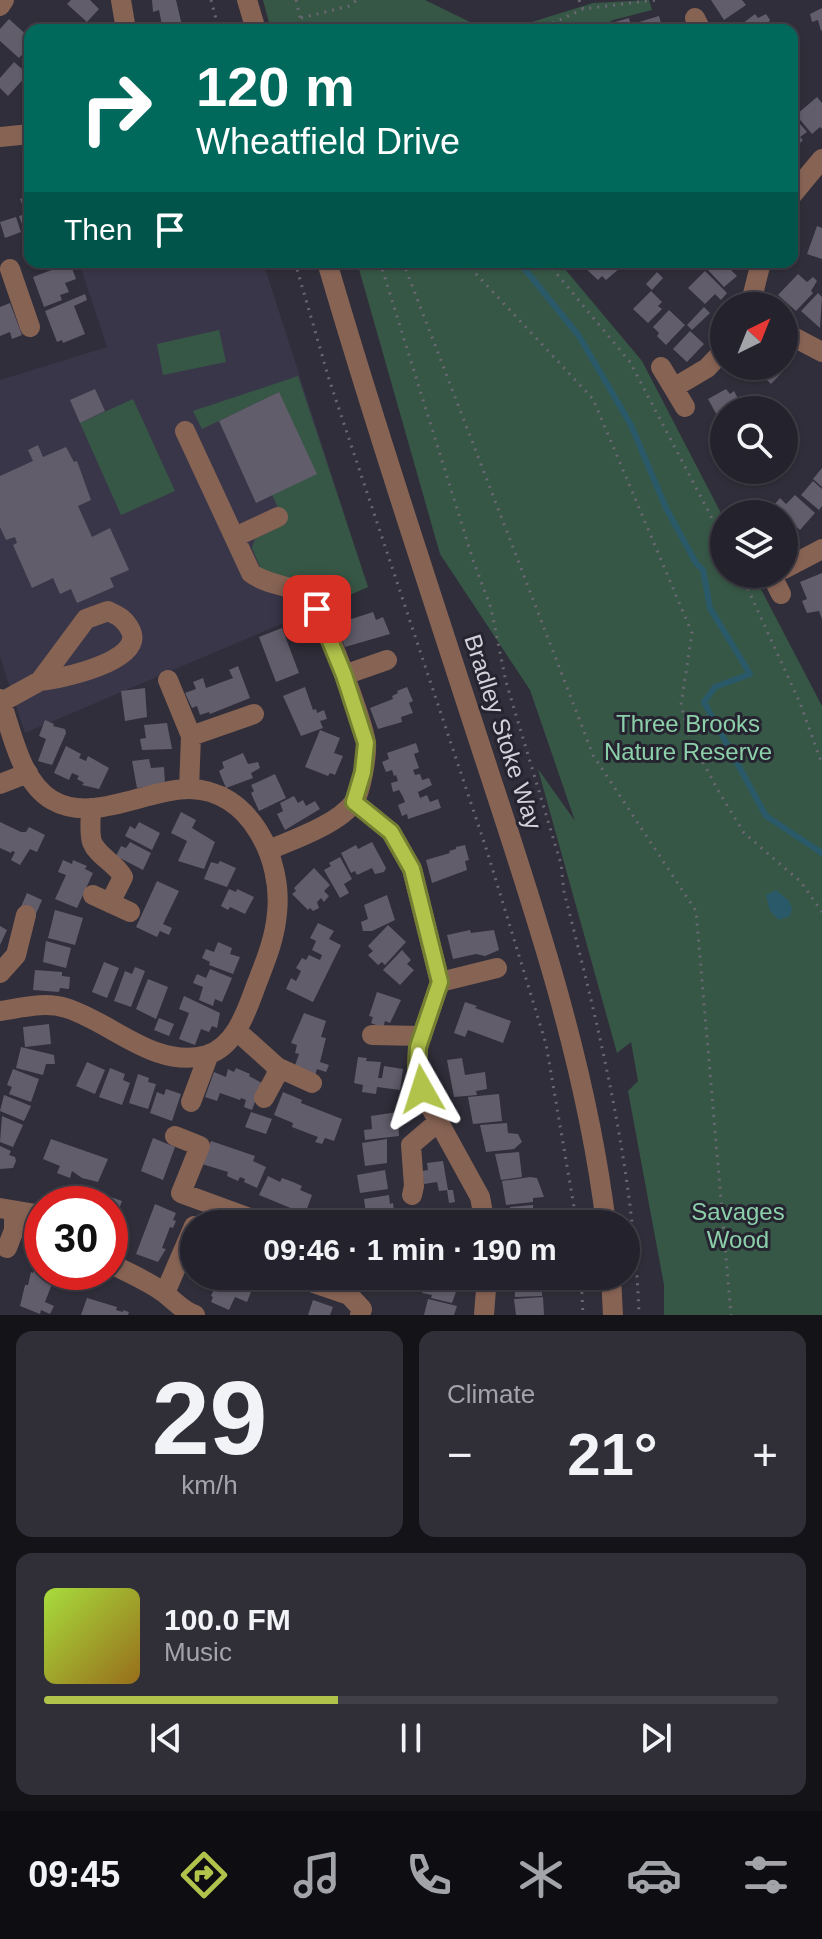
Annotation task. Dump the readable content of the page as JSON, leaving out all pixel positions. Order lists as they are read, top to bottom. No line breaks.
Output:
{"streets":{"street":["Bradley Stoke Way"]},"parks":["Three Brooks Nature Reserve","Savages Wood"],"north":"top right","page":{"turn":["120 m","Wheatfield Drive"],"then":"Then","limit":"30","trip":"09:46 · 1 min · 190 m","tile":[["29","km/h"],"Climate"],"heat":["−","21°","+"],"song":["100.0 FM","Music"],"tabs":"09:45"}}
